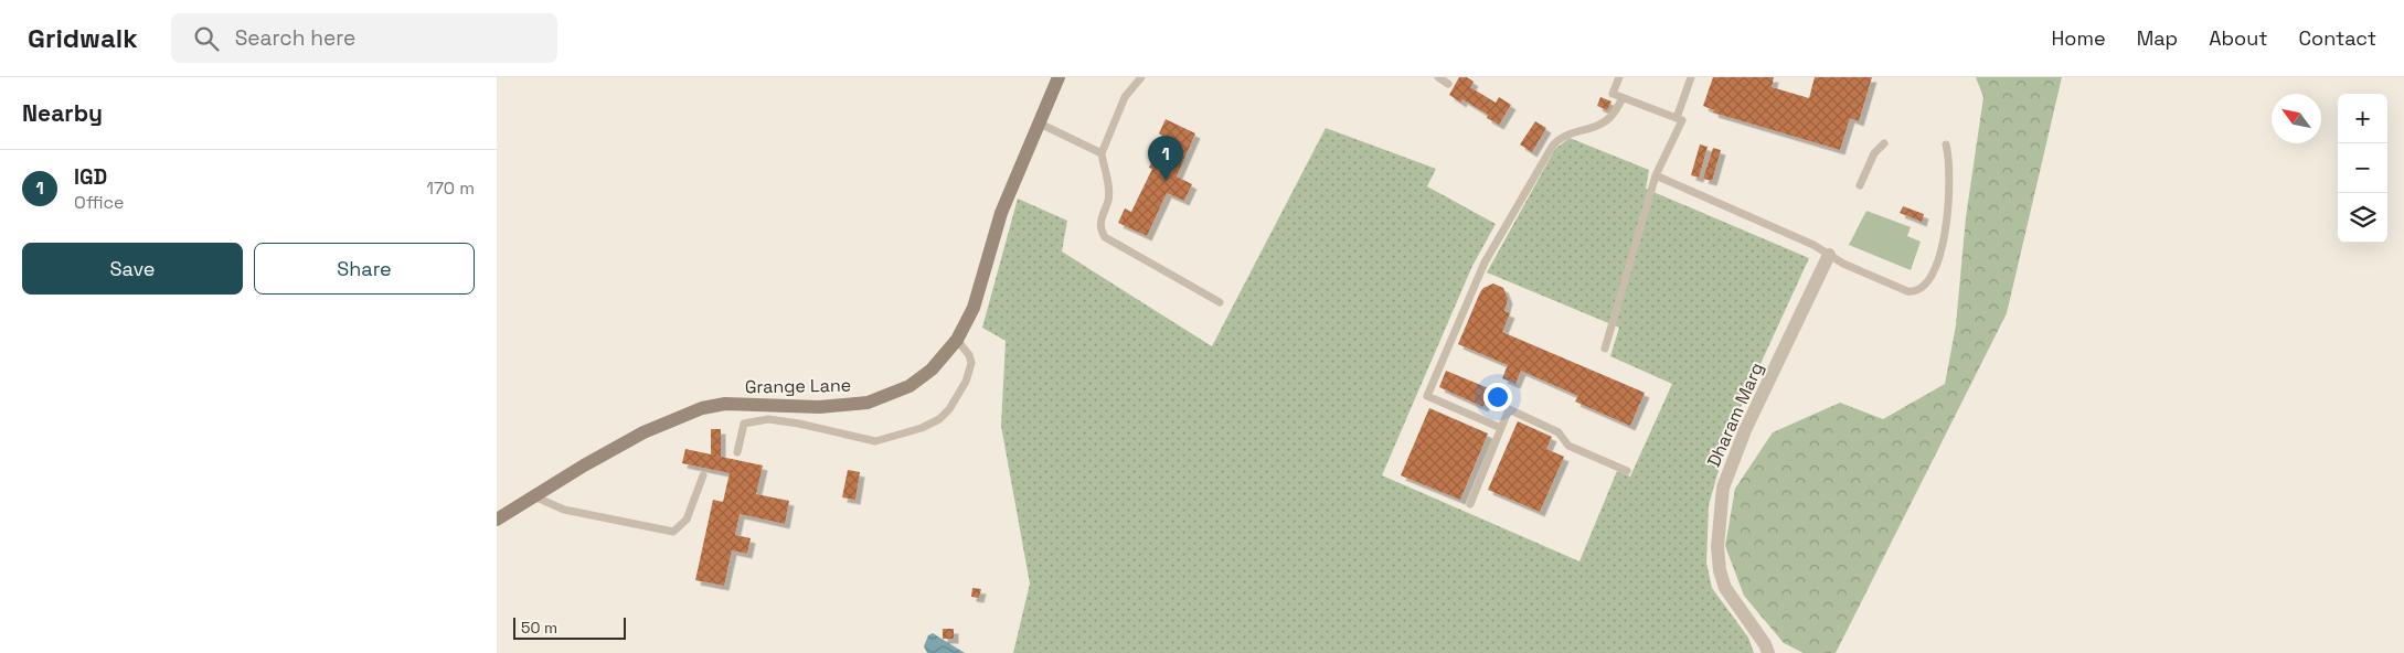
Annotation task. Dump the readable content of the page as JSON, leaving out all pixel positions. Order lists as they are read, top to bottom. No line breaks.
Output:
{"streets":{"street":["Grange Lane","Dharam Marg"]},"scale_bar":"50 m","north":"top left","page":{"header":"Gridwalk","search":"Search here","nav":["Home","Map","About","Contact"],"heading":"Nearby","map_buttons":["+","−"],"pins":"1","list":[{"mark":"1","name":"IGD","note":"Office","value":"170 m"}],"buttons":["Save","Share"],"scale":"50 m"}}
